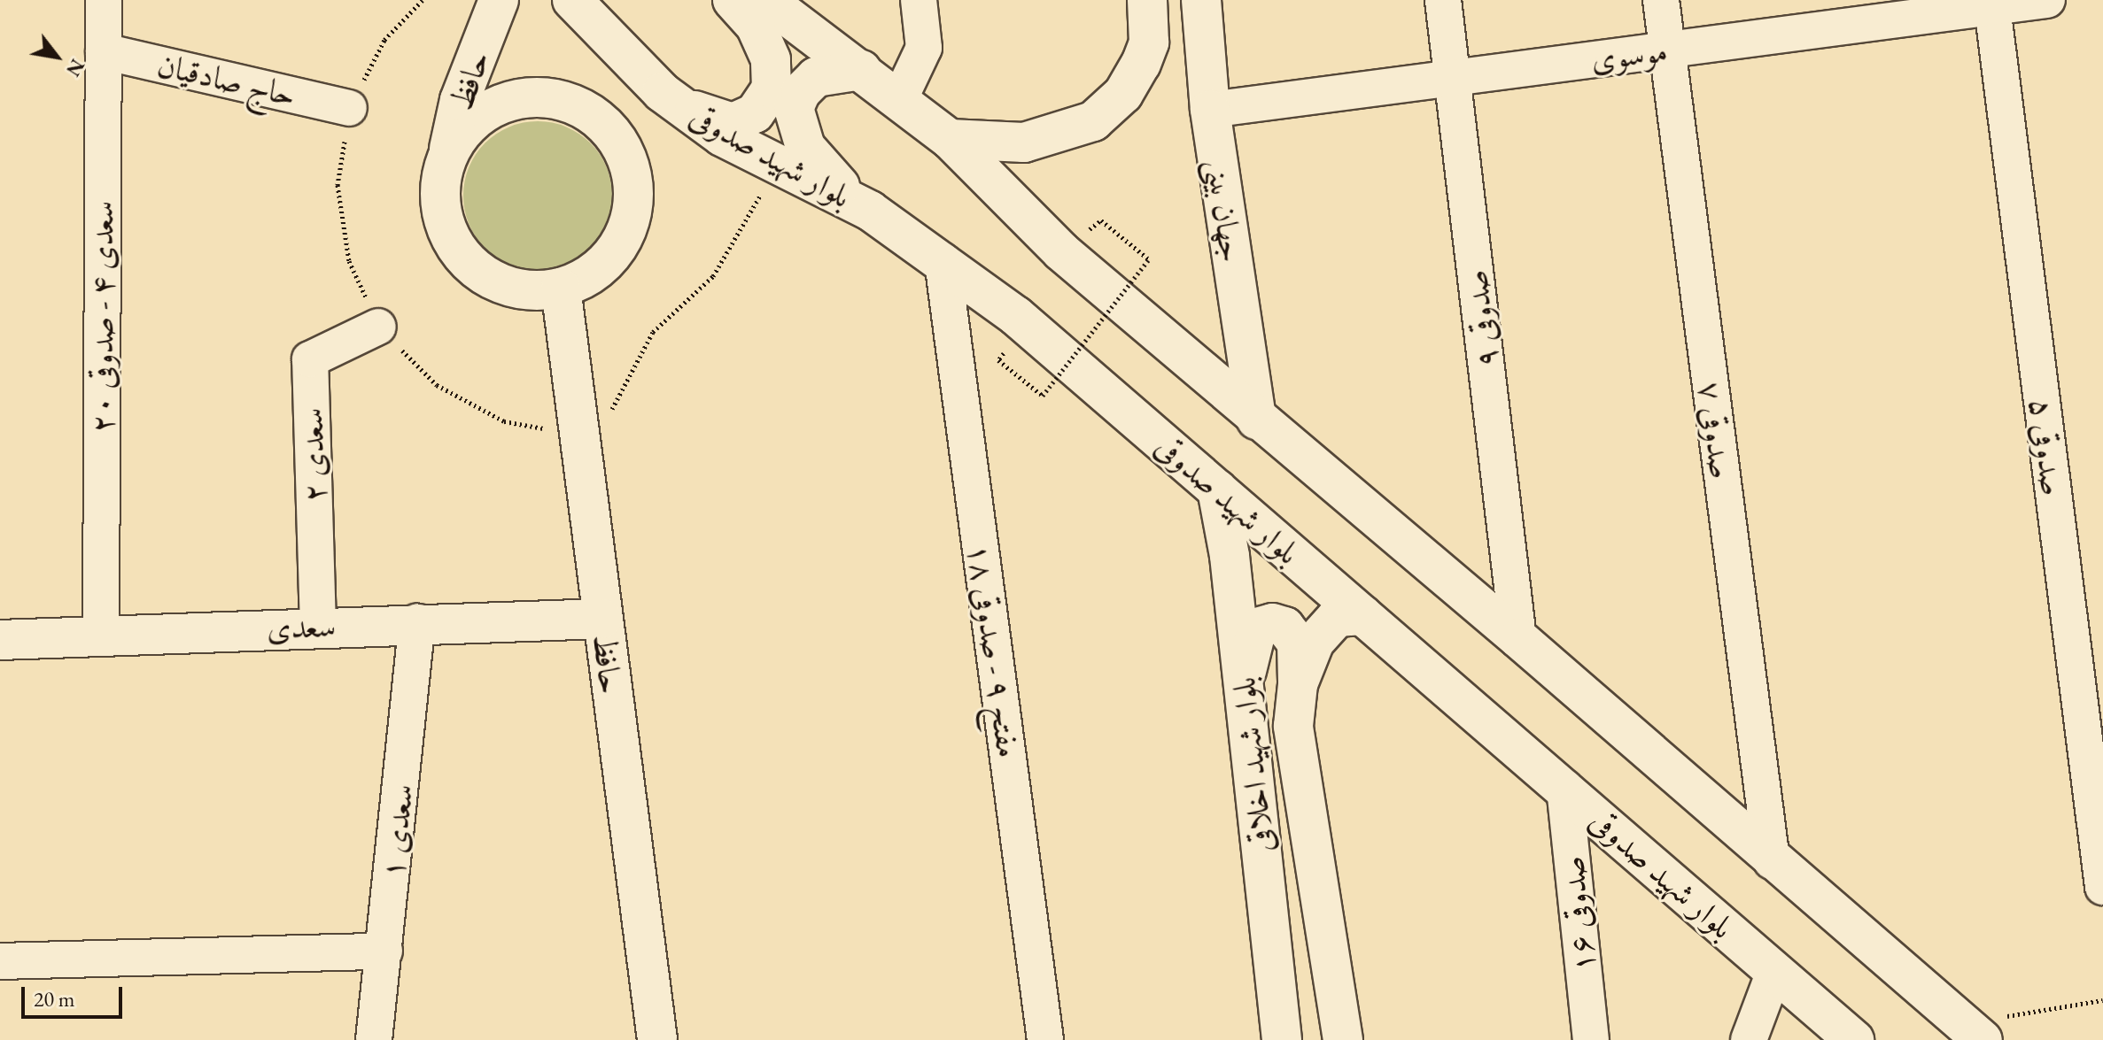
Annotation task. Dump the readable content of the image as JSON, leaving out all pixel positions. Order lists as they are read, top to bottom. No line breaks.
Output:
{"streets":{"main road":["حافظ","بلوار شهید صدوقی","جهان بینی","سعدی","بلوار شهید اخلاقی"],"street":["موسوی","حاج صادقیان","سعدی ۴ - صدوقی ۲۰","صدوقی ۹","صدوقی ۷","صدوقی ۵","سعدی ۲","مفتح ۹ - صدوقی ۱۸","سعدی ۱","صدوقی ۱۶"]},"crossings":[["موسوی","جهان بینی"],["موسوی","صدوقی ۹"],["موسوی","صدوقی ۷"],["موسوی","صدوقی ۵"],["حاج صادقیان","سعدی ۴ - صدوقی ۲۰"],["حافظ","سعدی"],["بلوار شهید صدوقی","مفتح ۹ - صدوقی ۱۸"],["بلوار شهید صدوقی","بلوار شهید اخلاقی"],["بلوار شهید صدوقی","صدوقی ۱۶"],["سعدی ۴ - صدوقی ۲۰","سعدی"],["سعدی ۲","سعدی"],["سعدی","سعدی ۱"]],"scale_bar":"20 m","north":"bottom right"}
